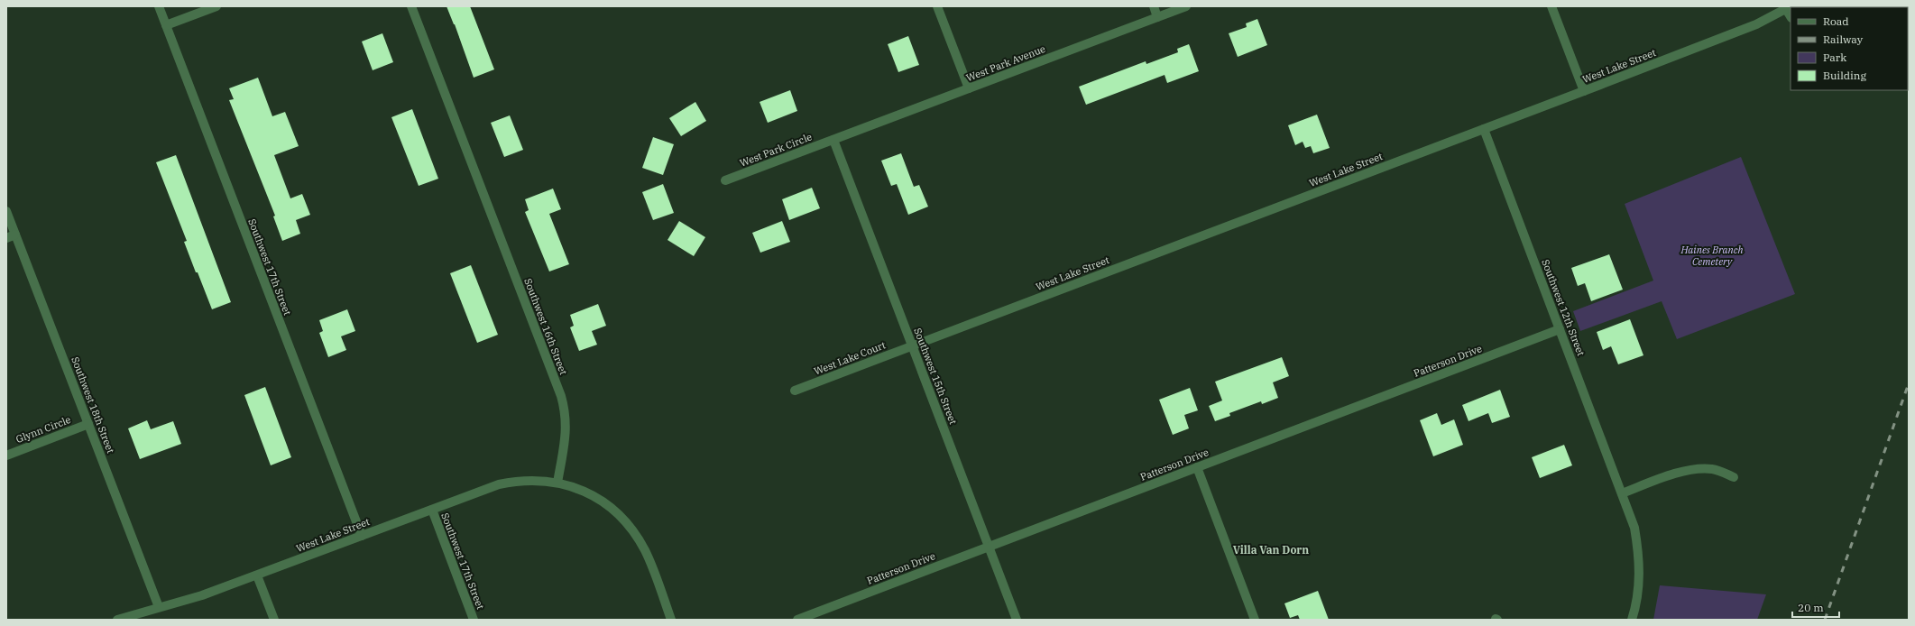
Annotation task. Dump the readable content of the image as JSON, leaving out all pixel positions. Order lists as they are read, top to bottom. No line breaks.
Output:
{"streets":{"street":["West Park Avenue","West Lake Street","West Park Circle","Southwest 17th Street","Southwest 12th Street","Southwest 16th Street","West Lake Court","Patterson Drive","Southwest 15th Street","Southwest 18th Street","Glynn Circle"]},"crossings":[["West Park Avenue","West Park Circle"],["West Park Avenue","Southwest 15th Street"],["West Lake Street","Southwest 17th Street"],["West Lake Street","Southwest 12th Street"],["West Lake Street","Southwest 16th Street"],["West Lake Street","West Lake Court"],["West Lake Street","Southwest 15th Street"],["West Lake Street","Southwest 18th Street"],["West Park Circle","Southwest 15th Street"],["Southwest 12th Street","Patterson Drive"],["West Lake Court","Southwest 15th Street"],["Patterson Drive","Southwest 15th Street"],["Southwest 18th Street","Glynn Circle"]],"districts":["Villa Van Dorn"],"parks":["Haines Branch Cemetery"],"legend":["Road","Railway","Park","Building"],"scale_bar":"20 m"}
